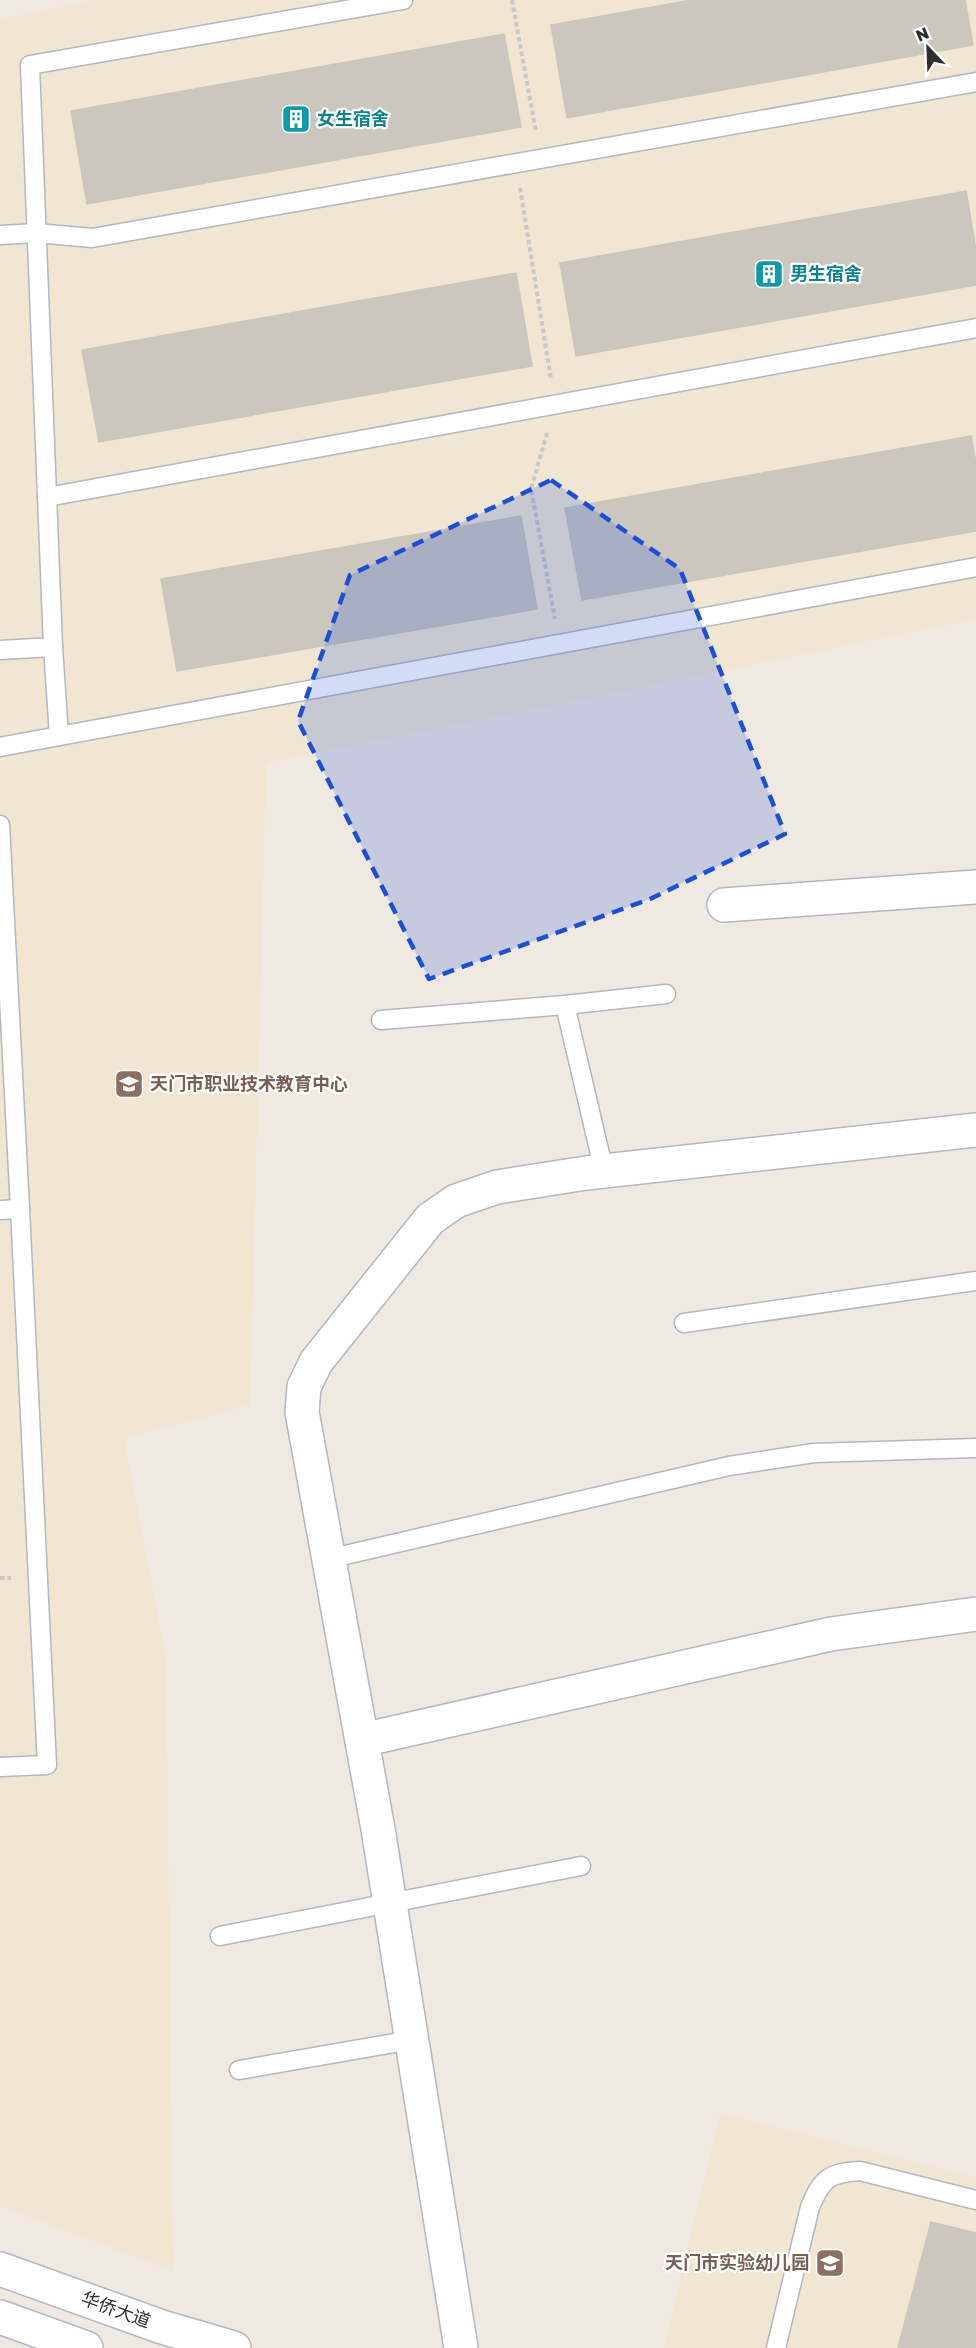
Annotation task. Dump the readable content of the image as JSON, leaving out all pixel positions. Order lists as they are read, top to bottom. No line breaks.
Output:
{"streets":{"street":["华侨大道"]},"places":{"building":["女生宿舍","男生宿舍"],"school or university":["天门市职业技术教育中心","天门市实验幼儿园"]},"north":"top left"}
